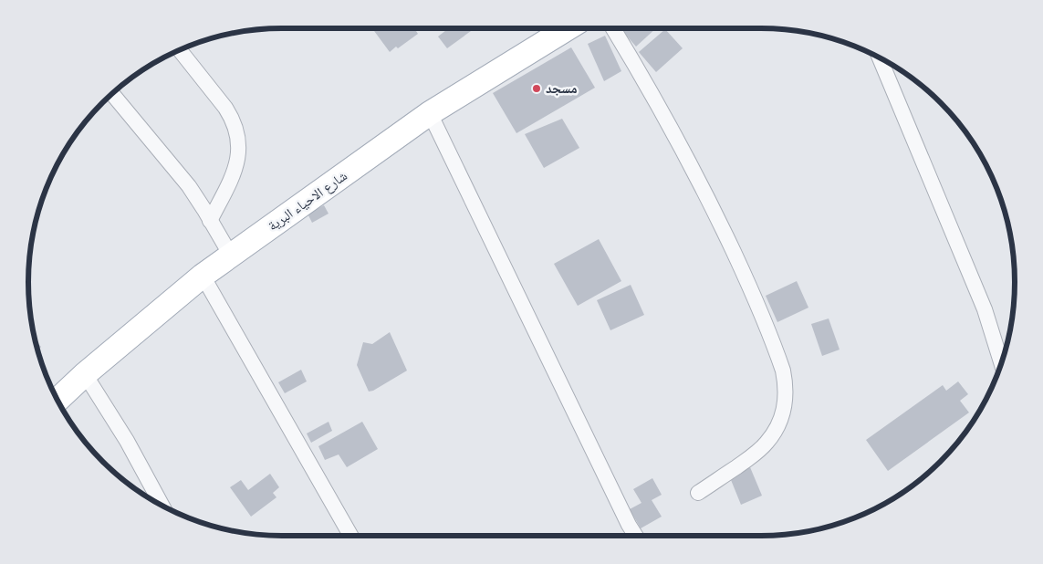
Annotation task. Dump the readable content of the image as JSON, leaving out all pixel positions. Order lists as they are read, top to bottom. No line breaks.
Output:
{"streets":{"main road":["شارع الاحياء البرية"]},"places":["مسجد"]}
